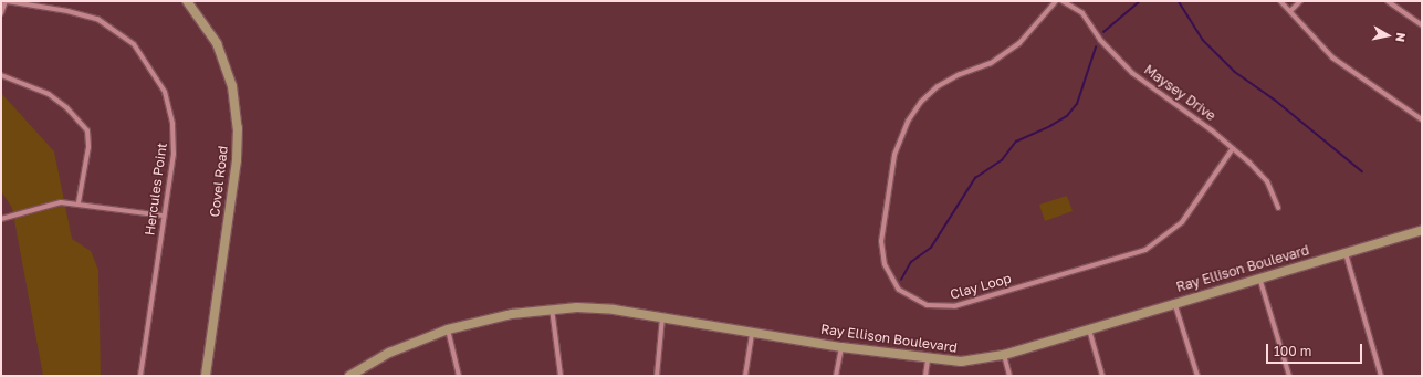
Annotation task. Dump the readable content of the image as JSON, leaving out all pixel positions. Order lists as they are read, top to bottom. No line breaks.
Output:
{"streets":{"street":["Maysey Drive","Covel Road","Hercules Point","Ray Ellison Boulevard","Clay Loop"]},"crossings":[["Maysey Drive","Clay Loop"]],"scale_bar":"100 m","north":"right"}
